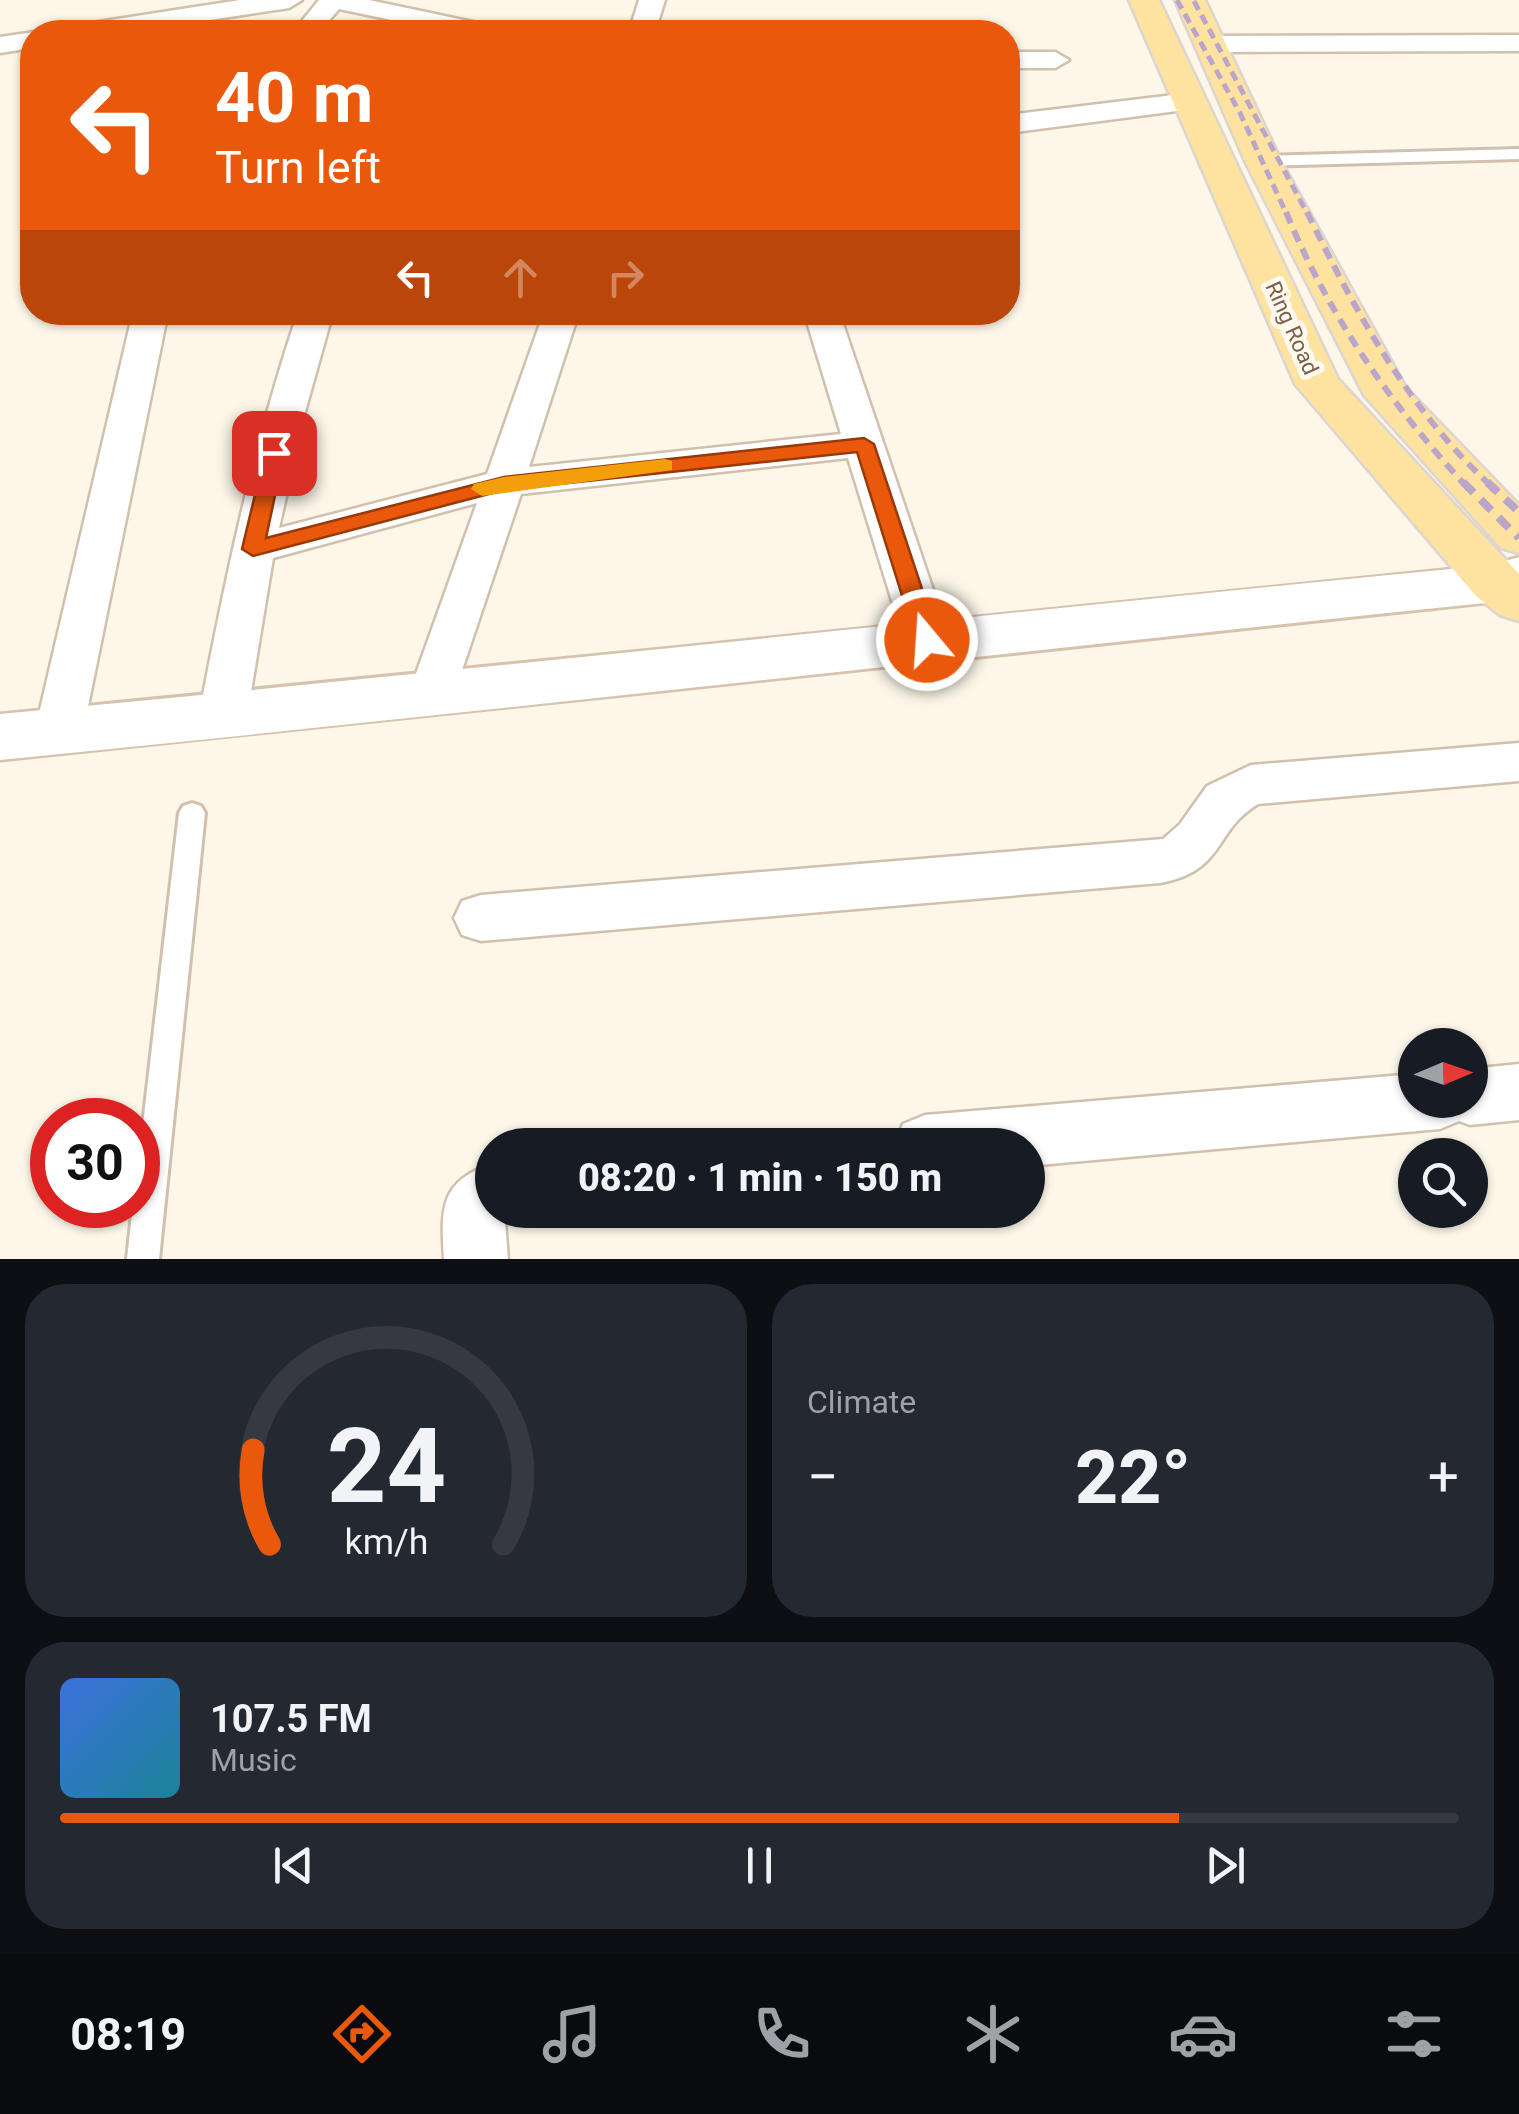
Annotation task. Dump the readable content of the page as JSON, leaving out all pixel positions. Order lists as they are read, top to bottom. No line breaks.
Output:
{"streets":{"main road":["Ring Road"]},"north":"right","page":{"turn":["40 m","Turn left"],"limit":"30","trip":"08:20 · 1 min · 150 m","tile":"Climate","heat":["−","22°","+"],"song":["107.5 FM","Music"],"tabs":"08:19","gauge":["24","km/h"]}}
